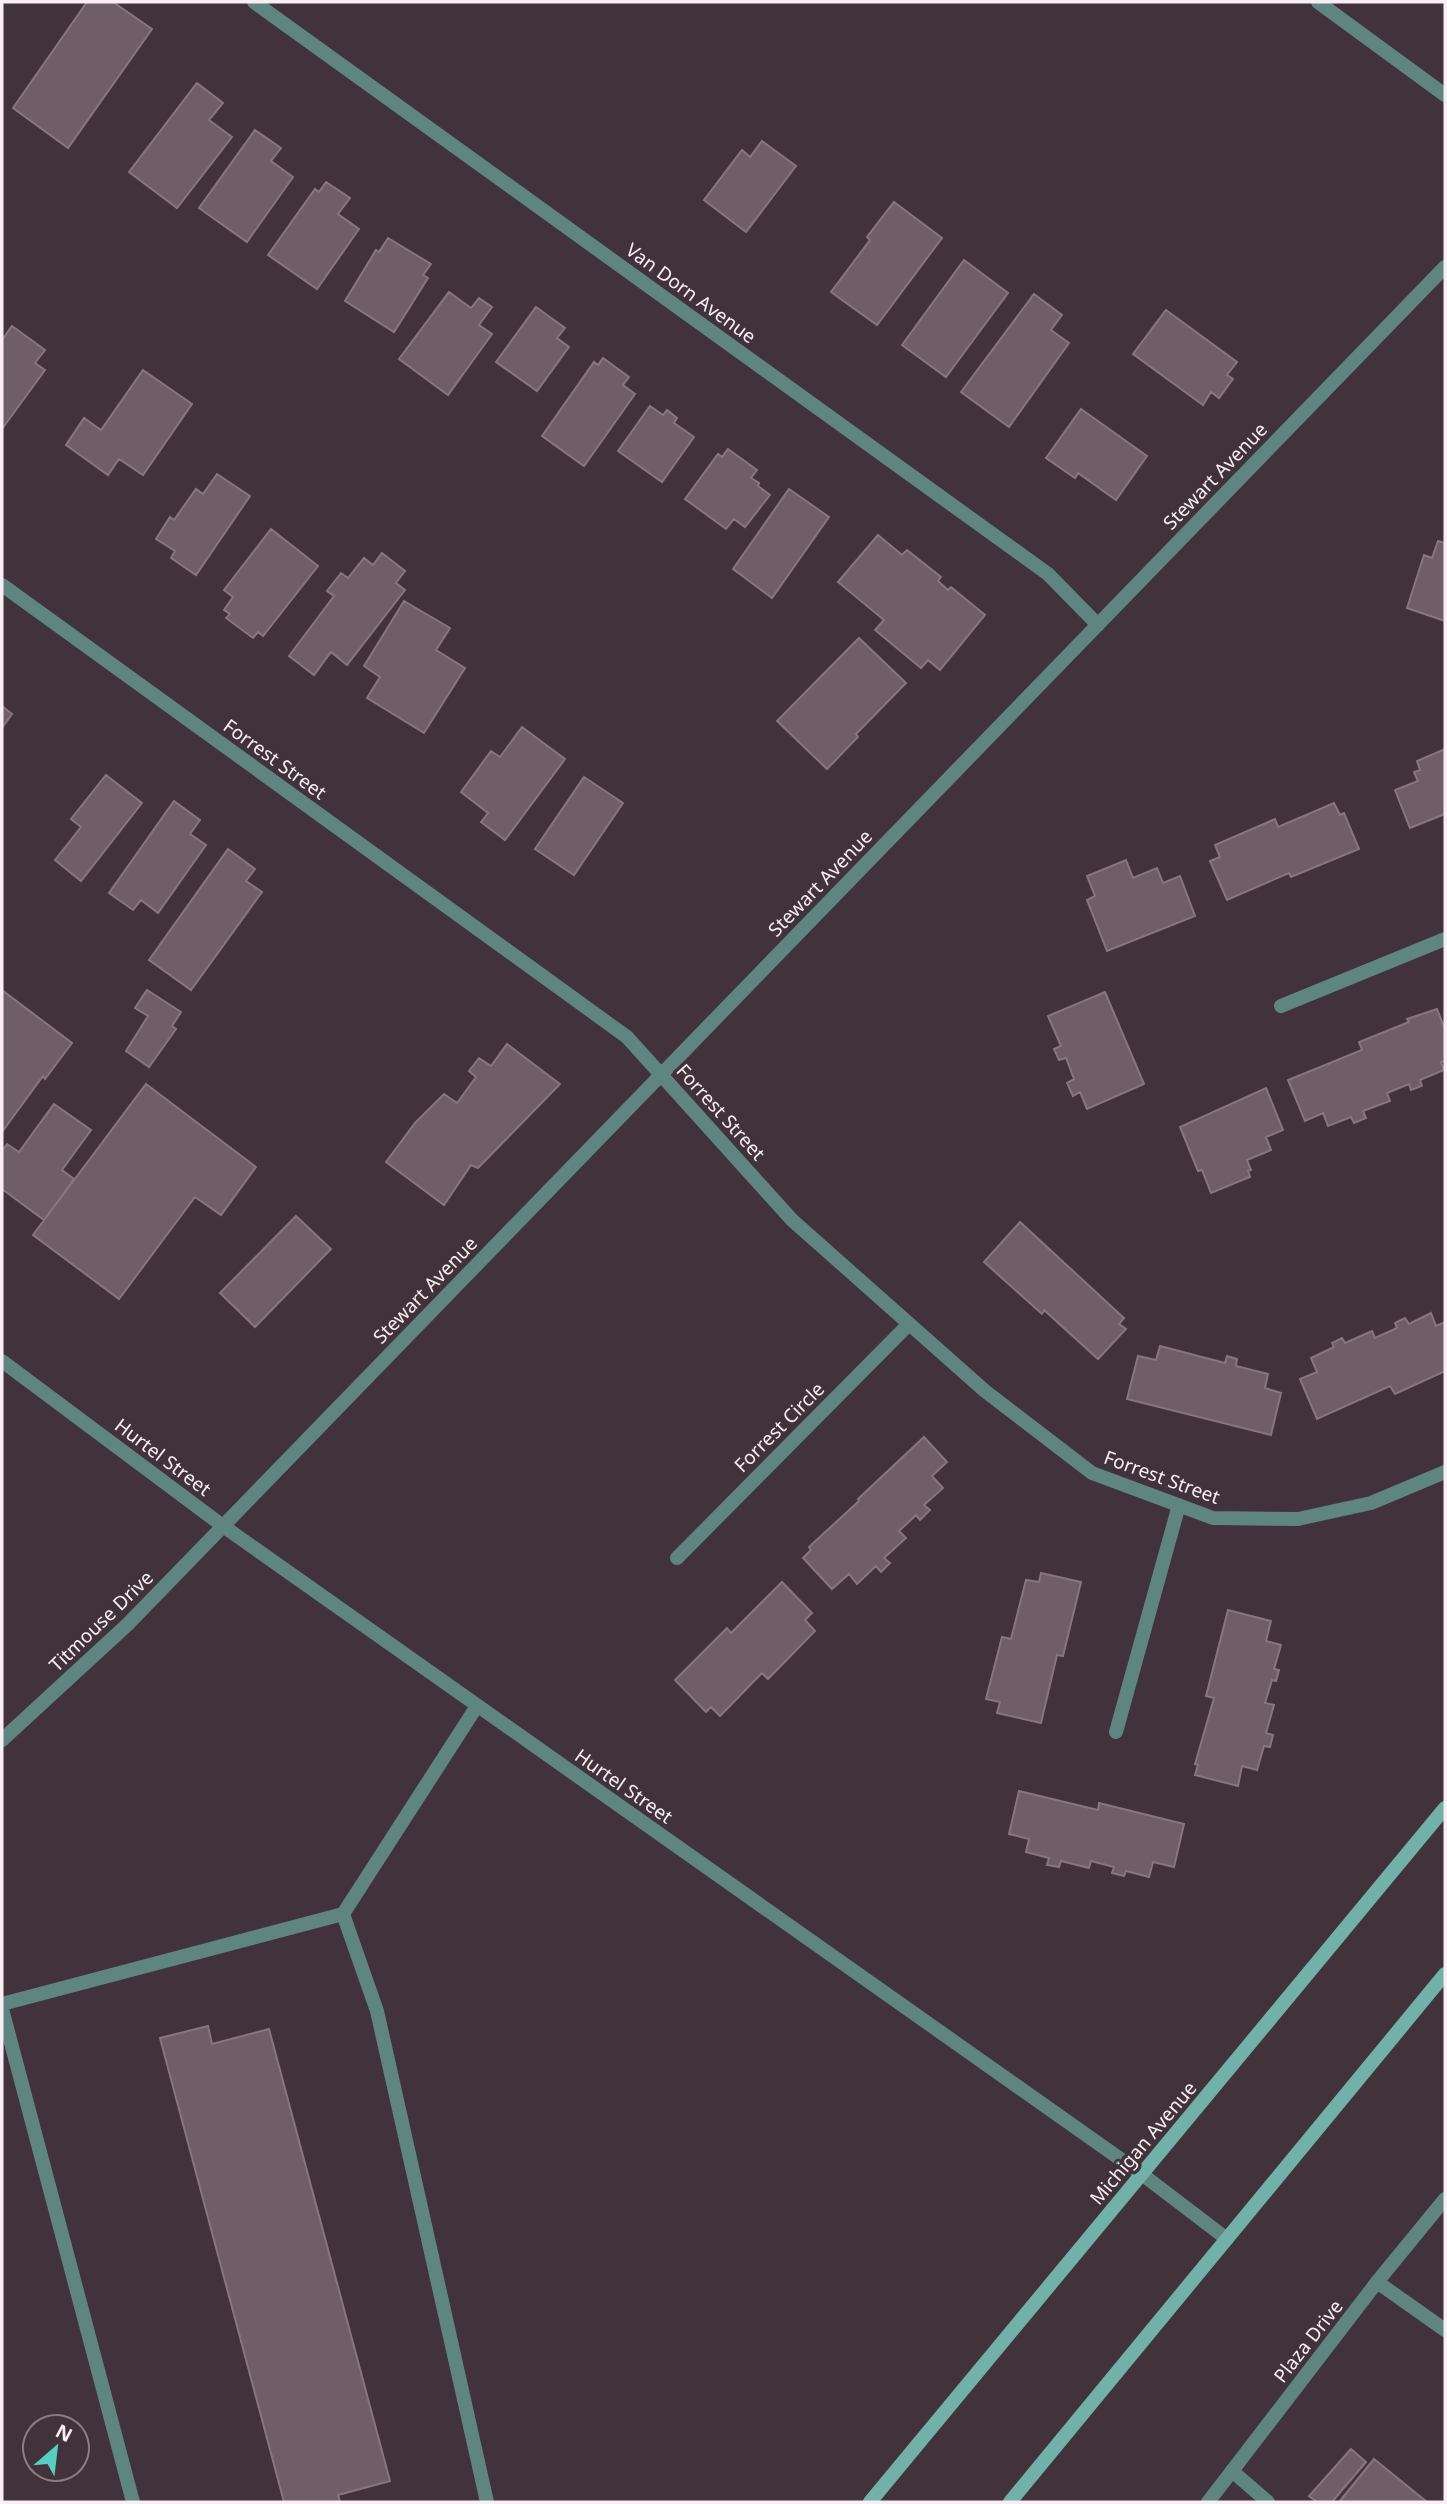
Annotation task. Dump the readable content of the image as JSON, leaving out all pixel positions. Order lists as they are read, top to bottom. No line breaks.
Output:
{"streets":{"main road":["Michigan Avenue"],"street":["Van Dorn Avenue","Stewart Avenue","Forrest Street","Forrest Circle","Hurtel Street","Titmouse Drive","Plaza Drive"]},"crossings":[["Van Dorn Avenue","Stewart Avenue"],["Stewart Avenue","Forrest Street"],["Stewart Avenue","Hurtel Street"],["Stewart Avenue","Titmouse Drive"],["Forrest Street","Forrest Circle"],["Hurtel Street","Titmouse Drive"],["Hurtel Street","Michigan Avenue"]],"north":"top right"}
